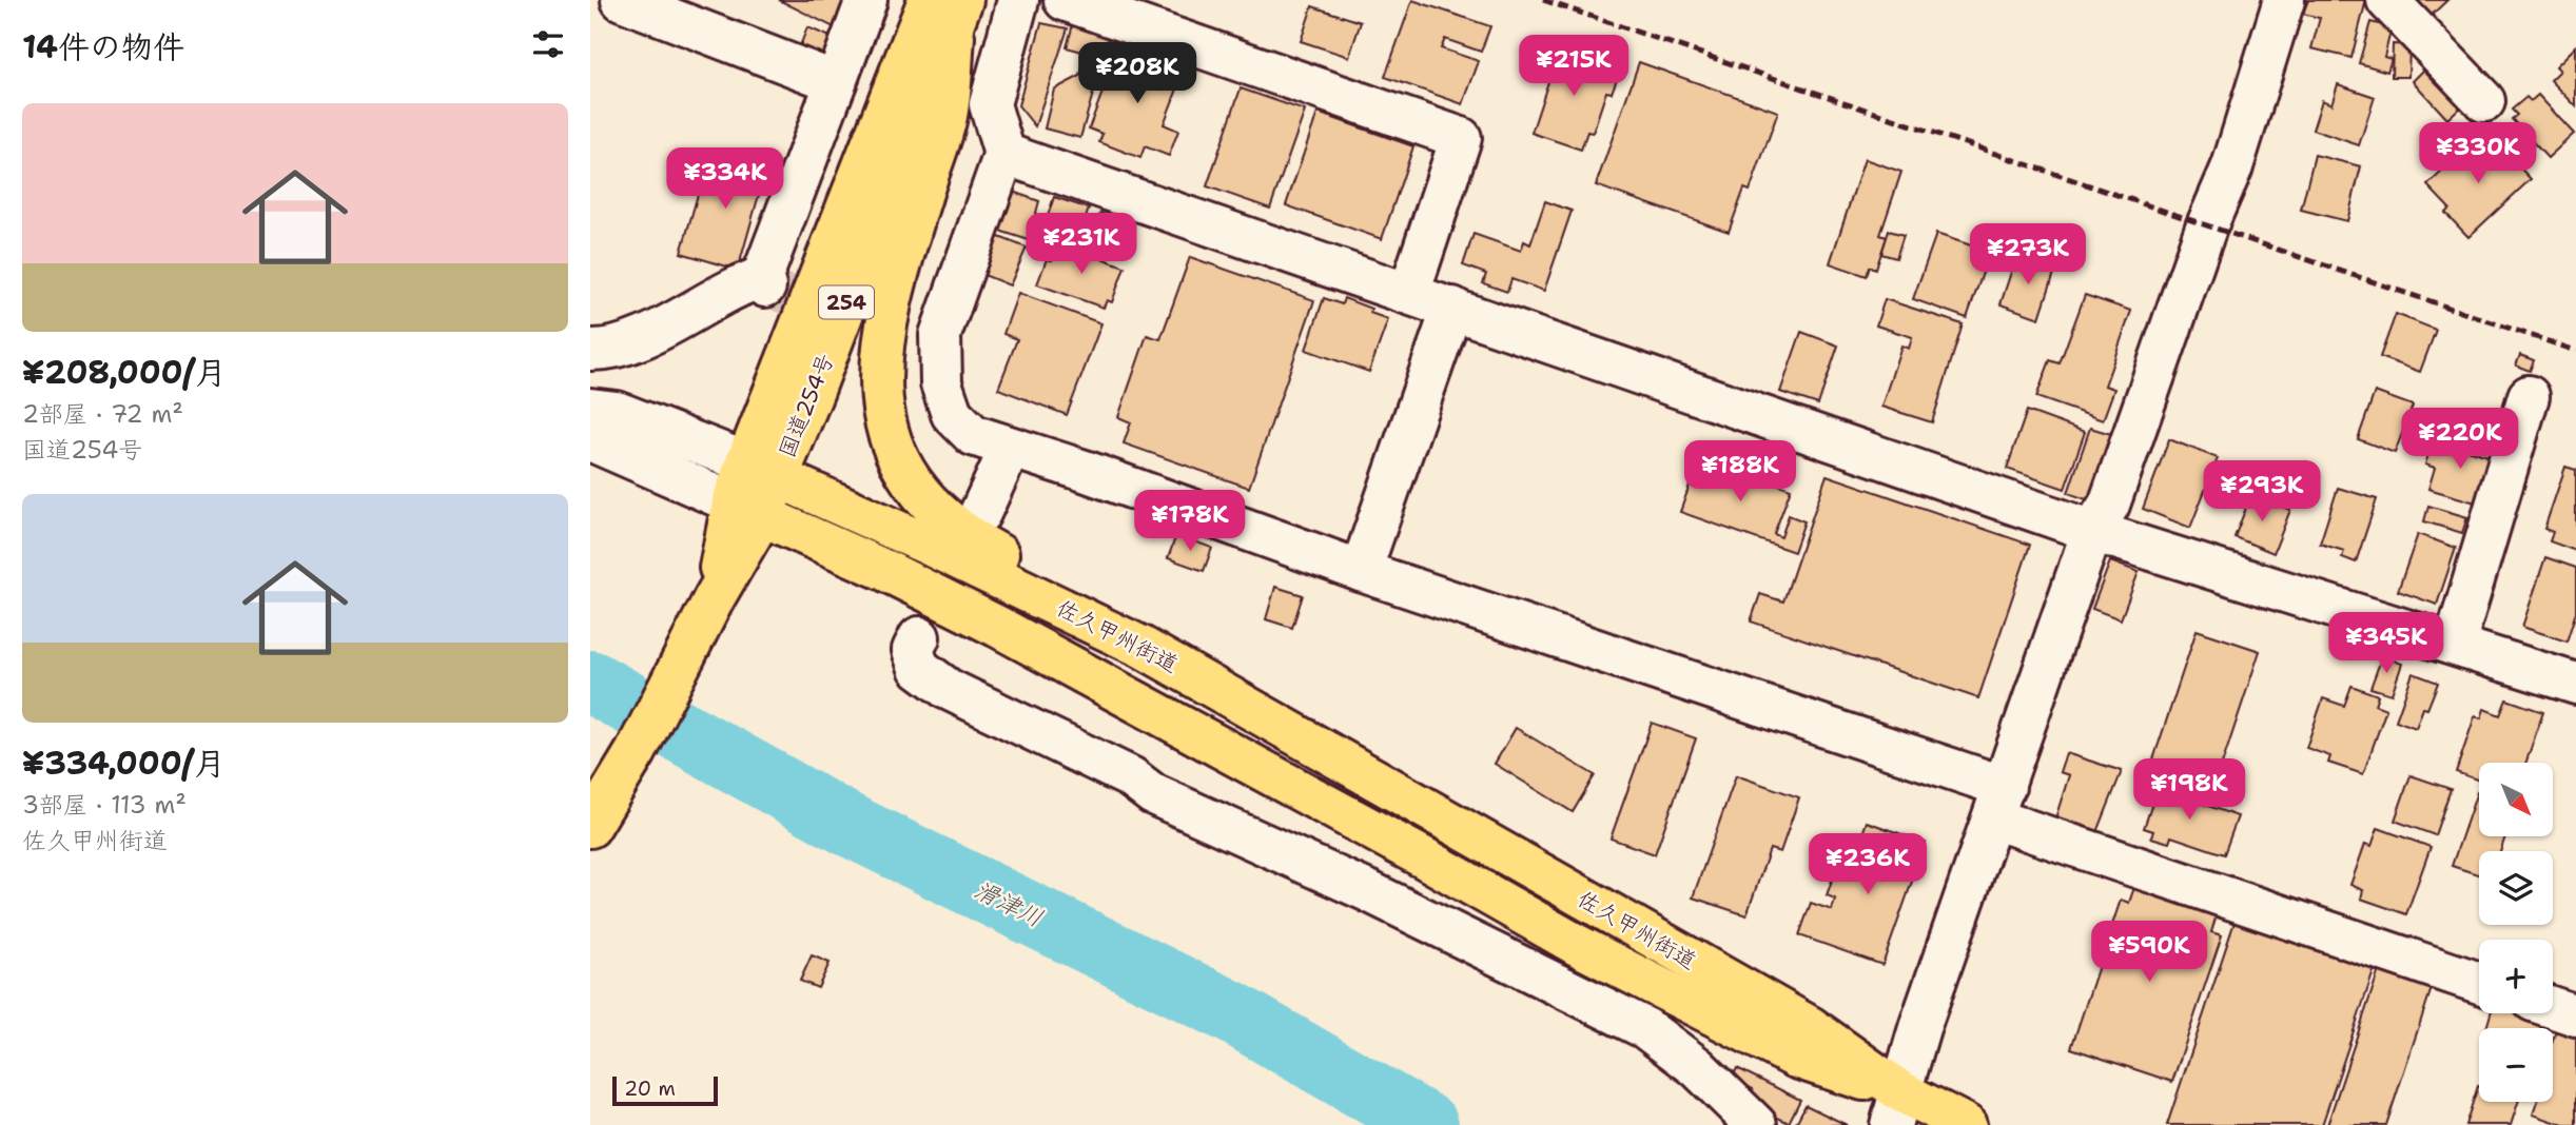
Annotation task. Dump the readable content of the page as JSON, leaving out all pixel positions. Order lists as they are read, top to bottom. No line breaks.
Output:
{"streets":{"main road":["254","国道254号","佐久甲州街道"]},"crossings":[["254","国道254号"],["254","佐久甲州街道"],["国道254号","佐久甲州街道"]],"water":["滑津川"],"scale_bar":"20 m","north":"bottom right","page":{"heading":"14件の物件","price":["¥215K","¥208K","¥330K","¥334K","¥231K","¥273K","¥220K","¥188K","¥293K","¥178K","¥345K","¥198K","¥236K","¥590K"],"list":[{"name":"¥208,000/月","note":"2部屋 · 72 m² · 国道254号"},{"name":"¥334,000/月","note":"3部屋 · 113 m² · 佐久甲州街道"}],"map_buttons":["+","−"],"scale":"20 m"}}
